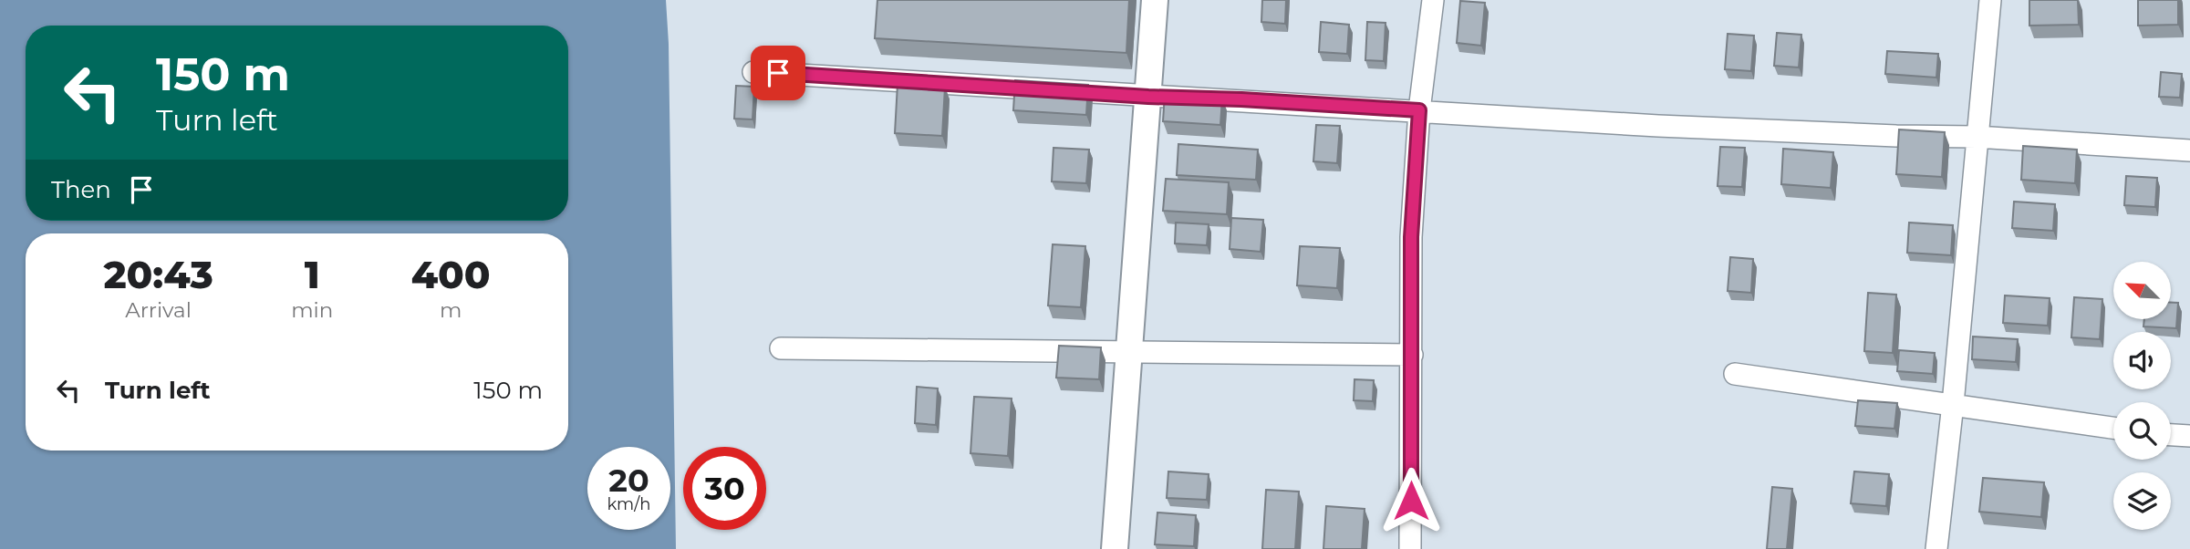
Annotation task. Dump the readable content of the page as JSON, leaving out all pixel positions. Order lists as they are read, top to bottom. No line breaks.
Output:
{"north":"top left","page":{"turn":["150 m","Turn left"],"then":"Then","eta":["20:43","Arrival","1","min","400","m"],"list":[{"name":"Turn left","value":"150 m"}],"speed":"20 km/h","limit":"30"}}
